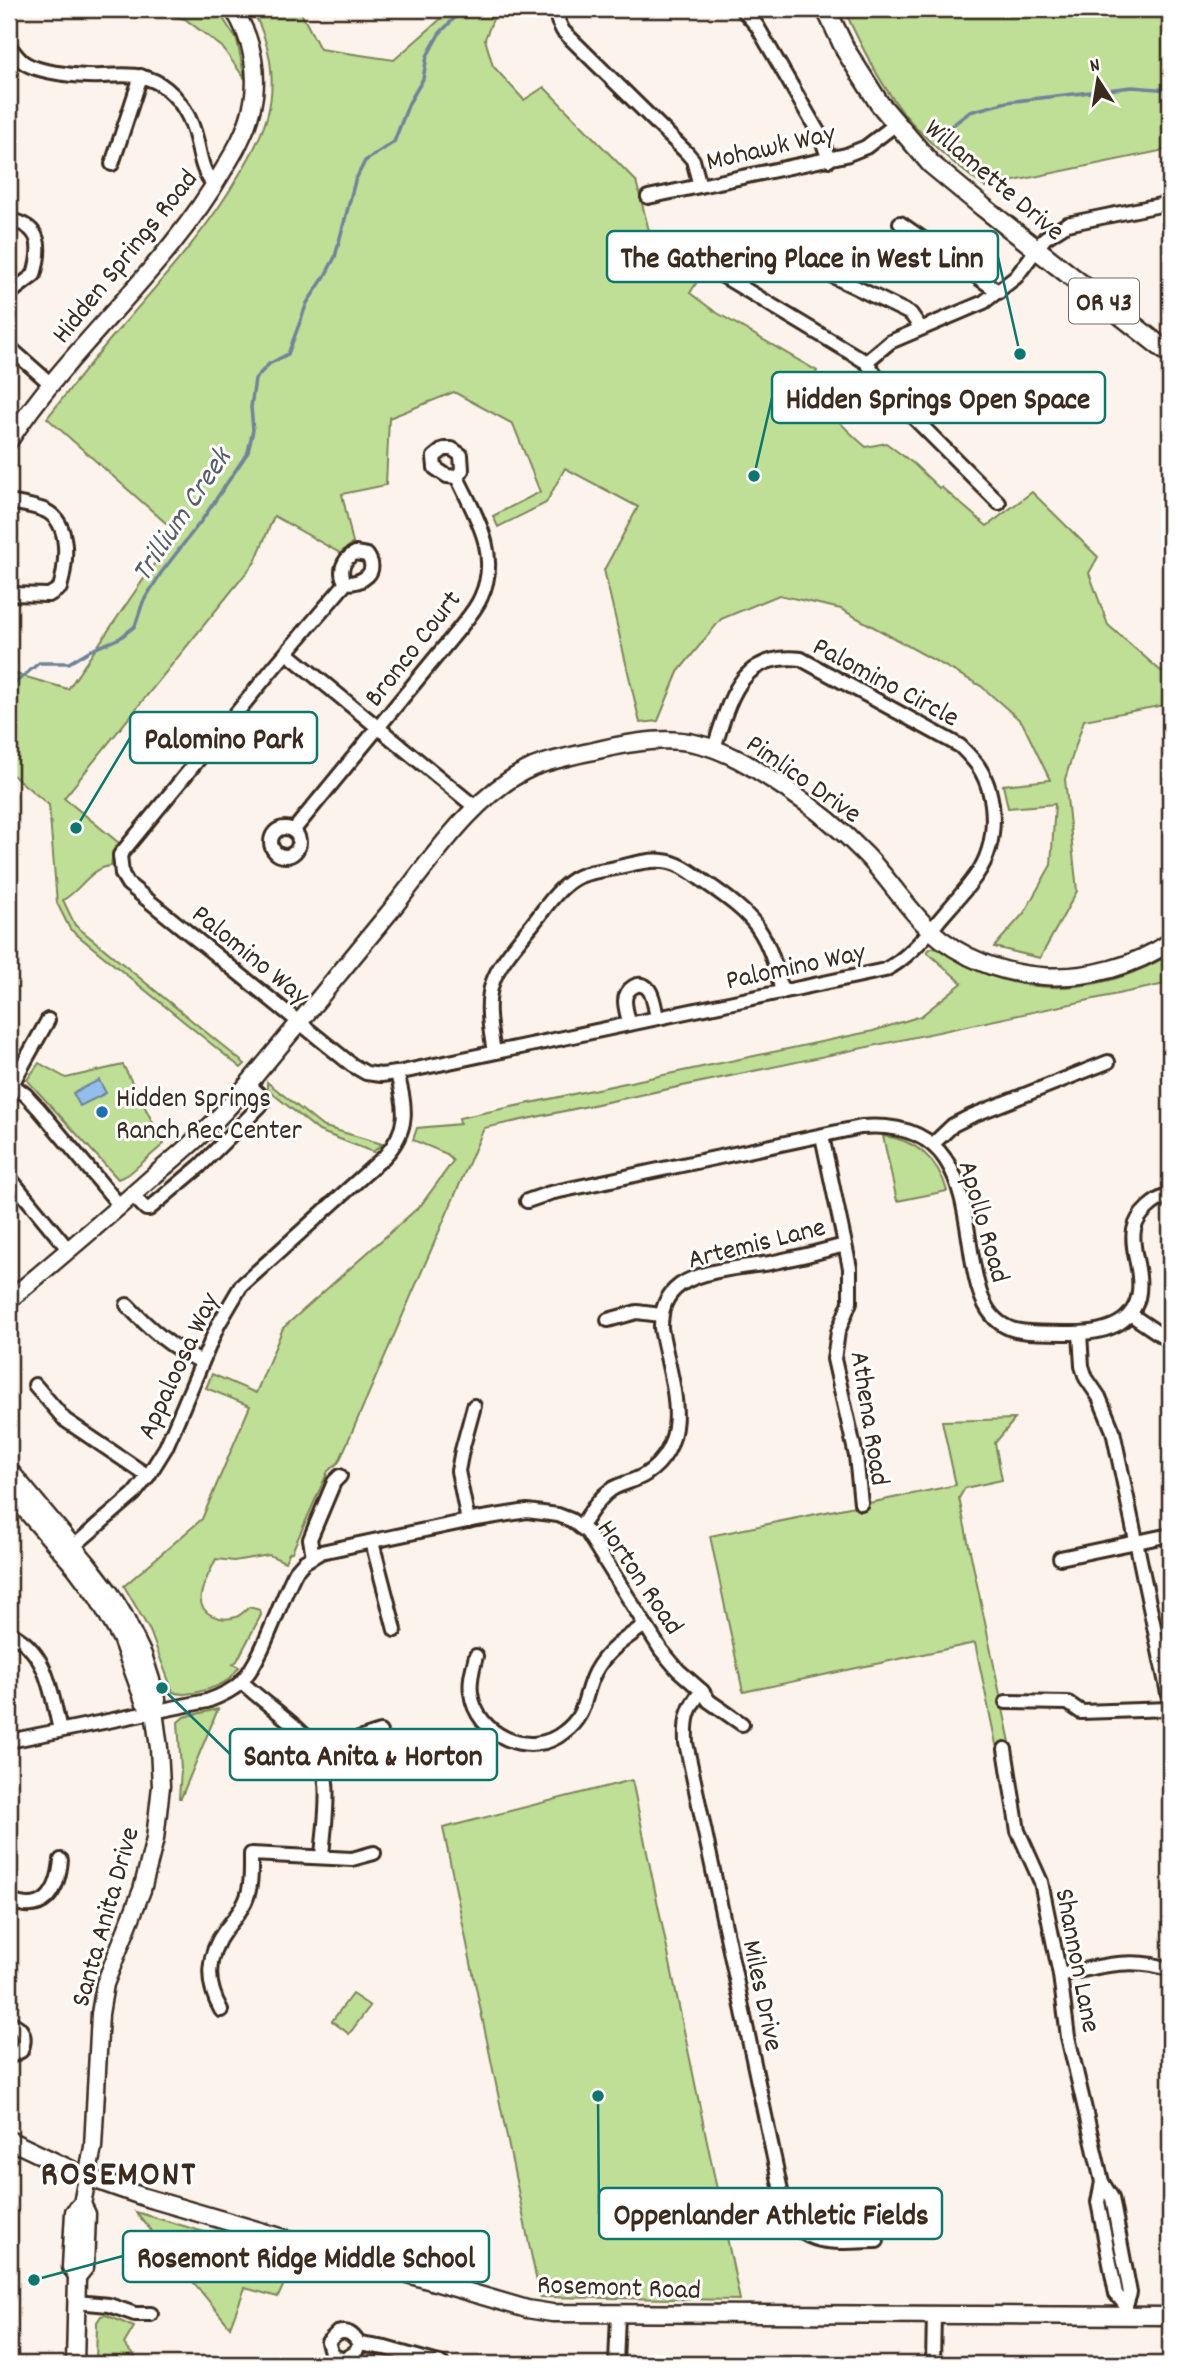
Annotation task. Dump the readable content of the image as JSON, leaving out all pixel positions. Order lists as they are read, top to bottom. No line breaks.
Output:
{"streets":{"main road":["Willamette Drive","Hidden Springs Road","OR 43","Pimlico Drive","Santa Anita Drive","Rosemont Road"],"street":["Mohawk Way","Bronco Court","Palomino Circle","Palomino Way","Apollo Road","Artemis Lane","Appaloosa Way","Athena Road","Horton Road","Shannon Lane","Miles Drive"]},"crossings":[["Mohawk Way","Willamette Drive"],["Palomino Circle","Pimlico Drive"],["Palomino Circle","Palomino Way"],["Pimlico Drive","Palomino Way"],["Palomino Way","Appaloosa Way"],["Apollo Road","Athena Road"],["Artemis Lane","Athena Road"],["Appaloosa Way","Santa Anita Drive"],["Horton Road","Miles Drive"],["Santa Anita Drive","Rosemont Road"],["Shannon Lane","Rosemont Road"]],"districts":["ROSEMONT"],"water":["Trillium Creek"],"places":["The Gathering Place in West Linn","Hidden Springs Open Space","Palomino Park","Hidden Springs Ranch Rec Center","Santa Anita & Horton","Oppenlander Athletic Fields","Rosemont Ridge Middle School"],"north":"top"}
